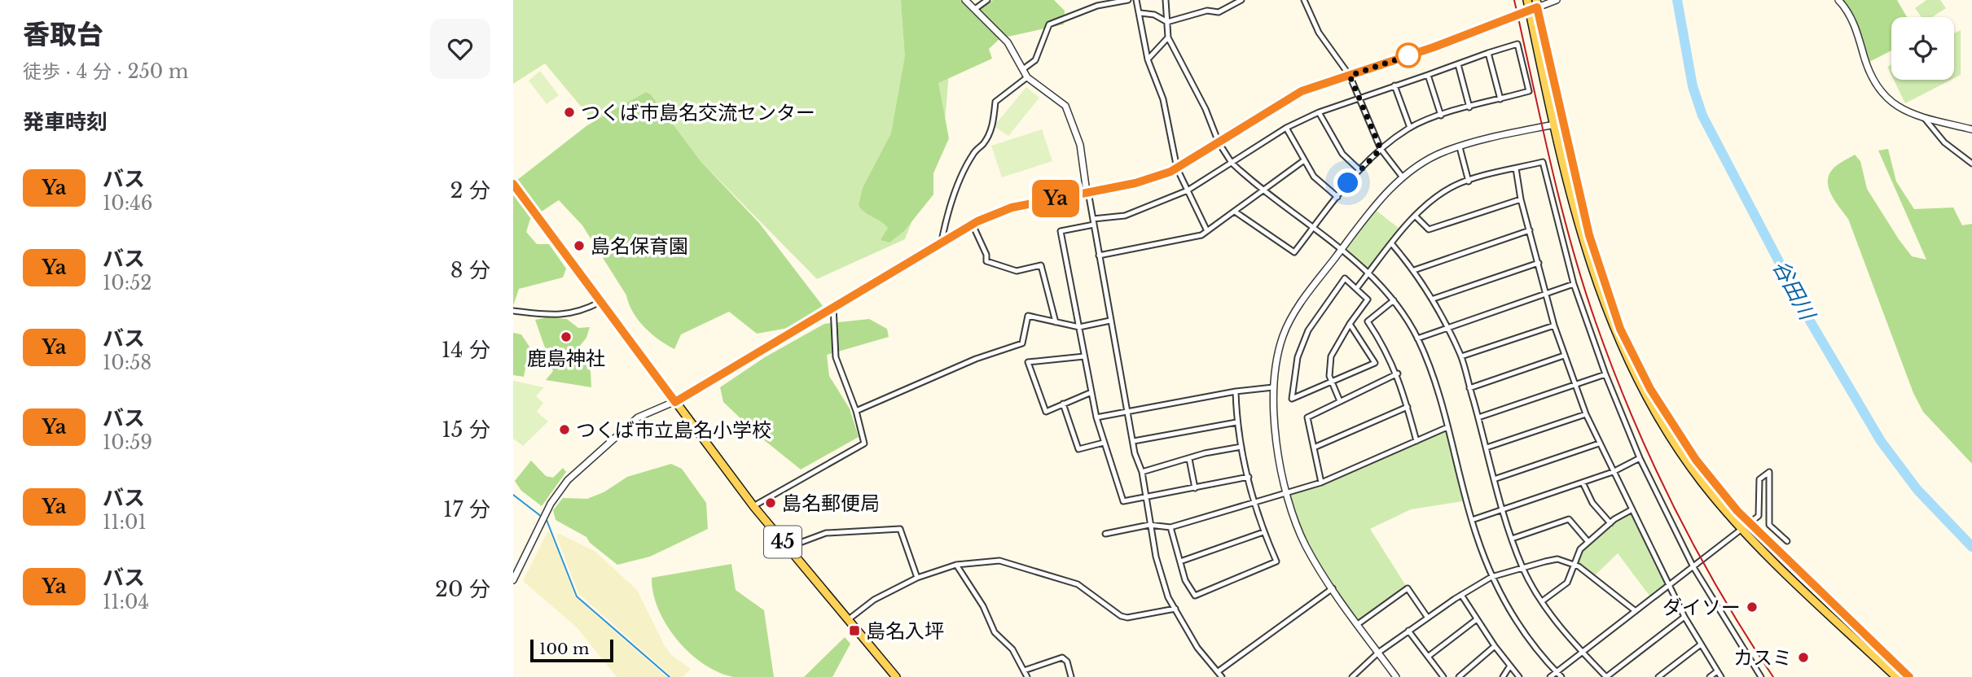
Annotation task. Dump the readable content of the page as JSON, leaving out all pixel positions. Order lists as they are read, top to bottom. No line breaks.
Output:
{"streets":{"main road":["45"]},"water":["谷田川"],"places":{"other":["つくば市島名交流センター","島名保育園","鹿島神社","つくば市立島名小学校","島名郵便局","ダイソー","カスミ"],"transit":["島名入坪"]},"lines":["bus line Ya"],"scale_bar":"100 m","page":{"heading":[["香取台","徒歩 · 4 分 · 250 m"],"発車時刻"],"on_map":"Ya","list":[{"mark":"Ya","name":"バス","note":"10:46","value":"2 分"},{"mark":"Ya","name":"バス","note":"10:52","value":"8 分"},{"mark":"Ya","name":"バス","note":"10:58","value":"14 分"},{"mark":"Ya","name":"バス","note":"10:59","value":"15 分"},{"mark":"Ya","name":"バス","note":"11:01","value":"17 分"},{"mark":"Ya","name":"バス","note":"11:04","value":"20 分"}],"scale":"100 m"}}
